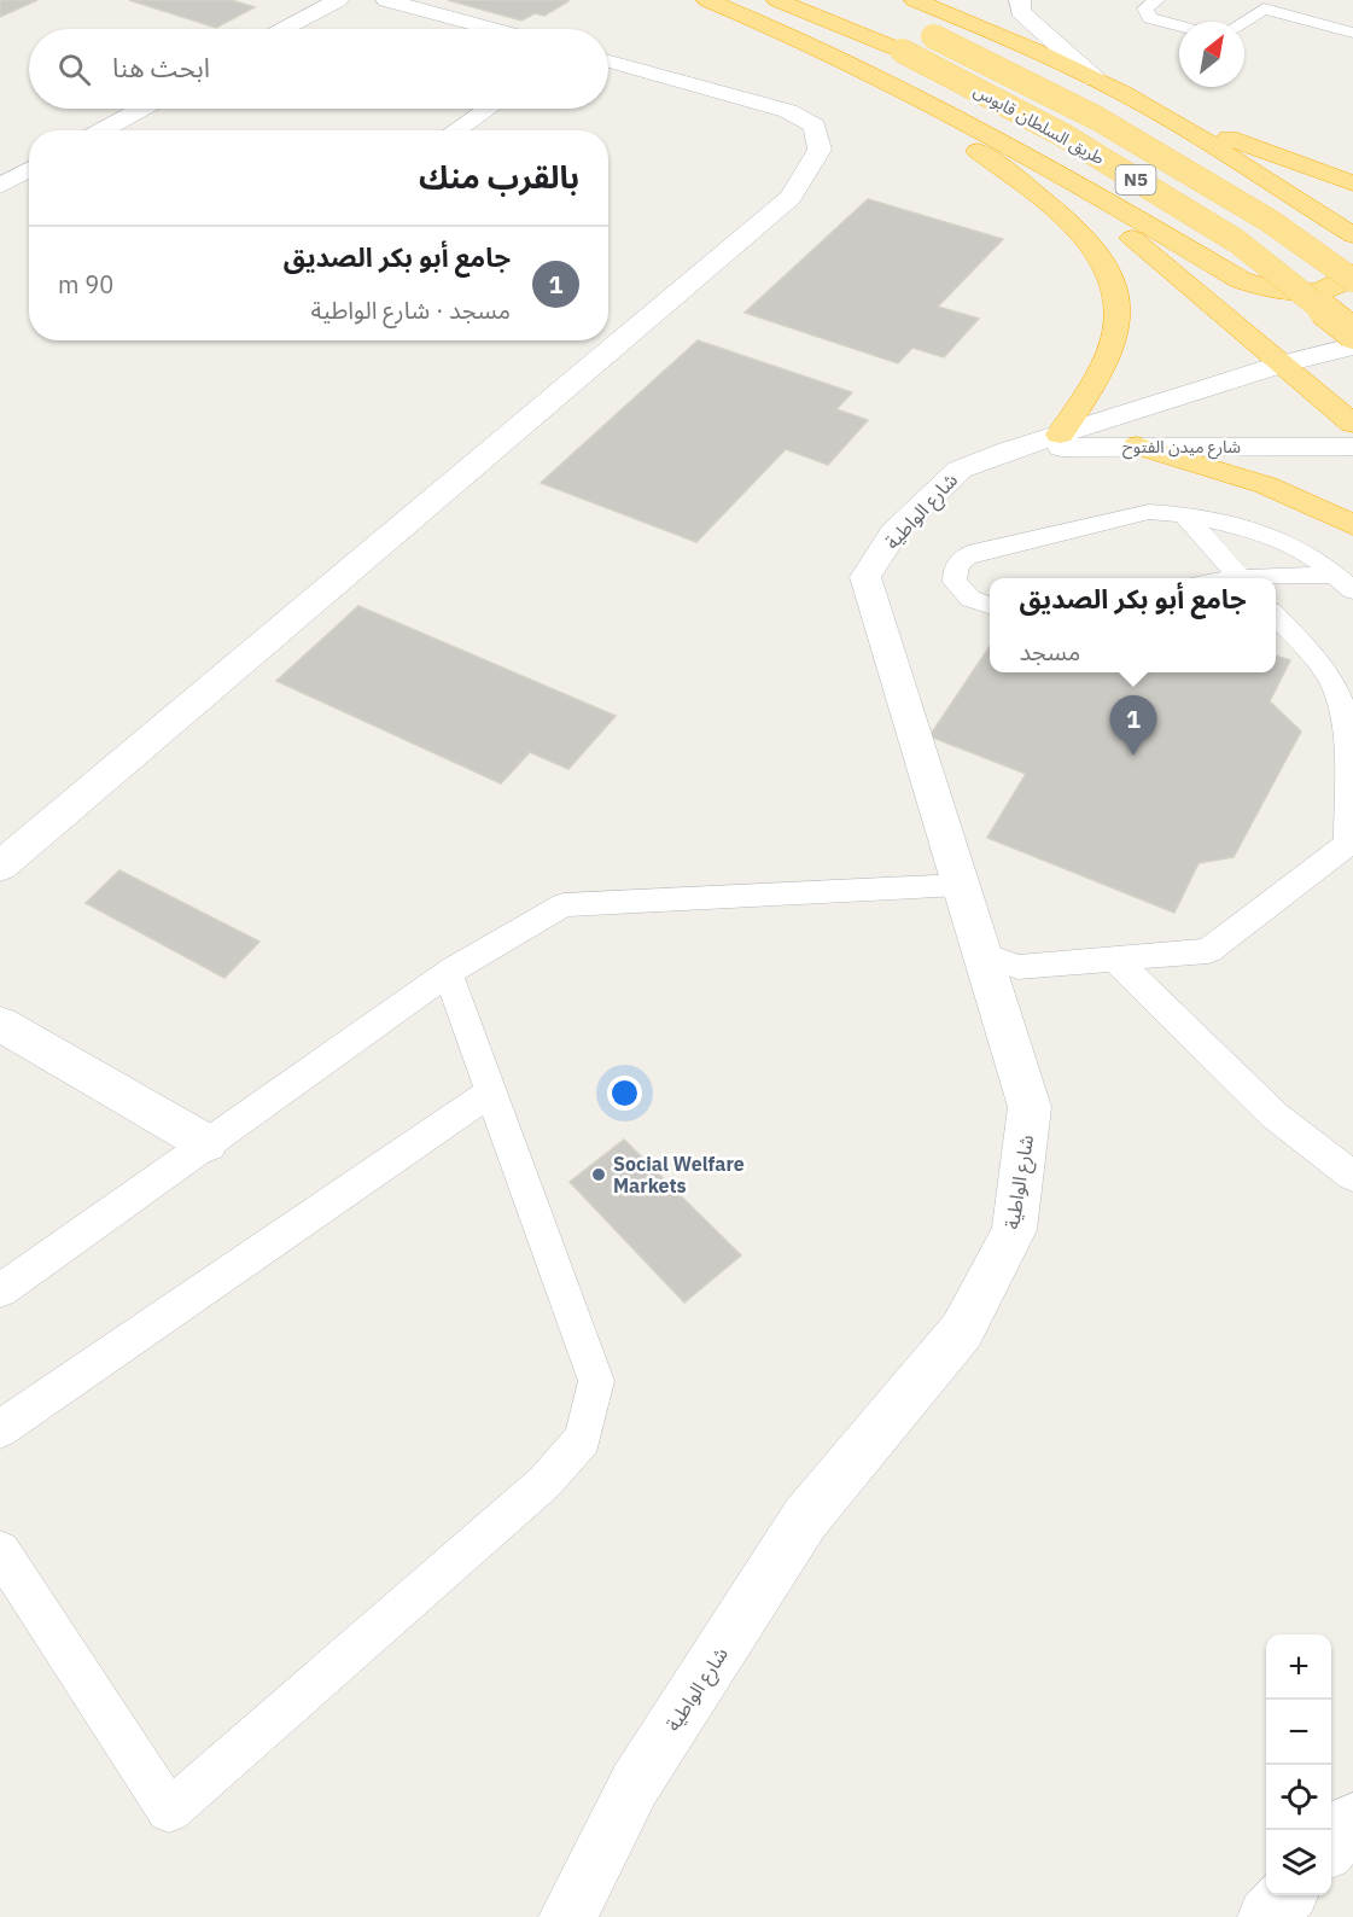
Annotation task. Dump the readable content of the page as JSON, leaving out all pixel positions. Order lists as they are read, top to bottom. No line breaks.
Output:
{"streets":{"highway":["طريق السلطان قابوس","N5"],"street":["شارع ميدن الفتوح","شارع الواطية"]},"crossings":[["شارع ميدن الفتوح","شارع الواطية"]],"places":["Social Welfare Markets"],"north":"top right","page":{"search":"ابحث هنا","heading":"بالقرب منك","list":[{"mark":"1","name":"جامع أبو بكر الصديق","note":"مسجد · شارع الواطية","value":"90 m"}],"popup":["جامع أبو بكر الصديق","مسجد"],"pins":"1","map_buttons":["+","−"]}}
